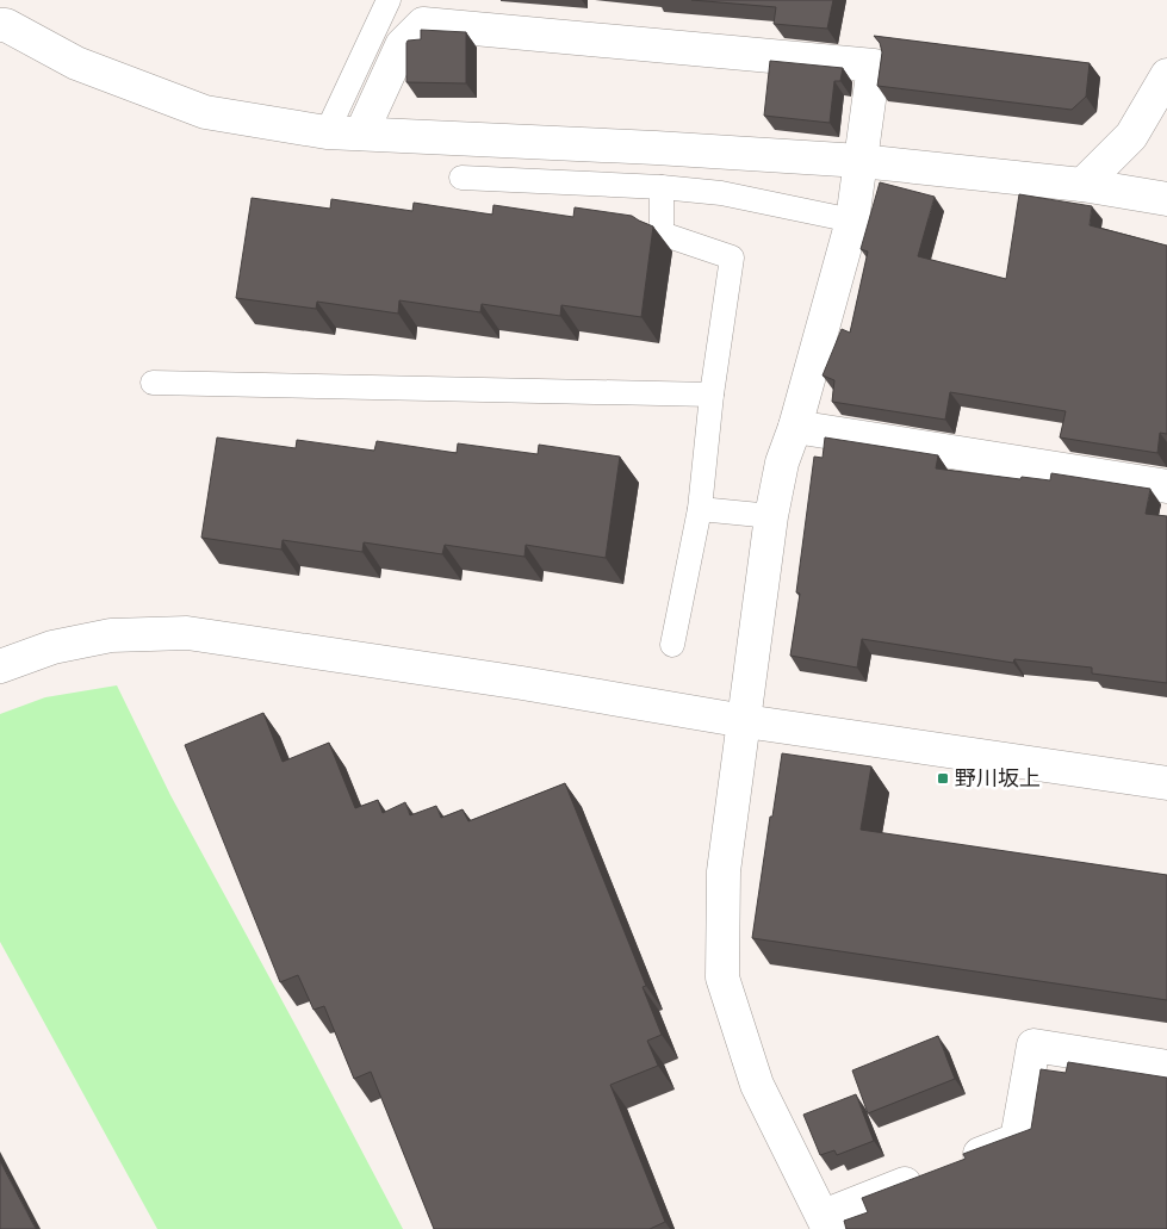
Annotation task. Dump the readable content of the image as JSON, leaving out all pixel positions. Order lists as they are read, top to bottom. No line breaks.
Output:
{"places":{"transit":["野川坂上"]}}
